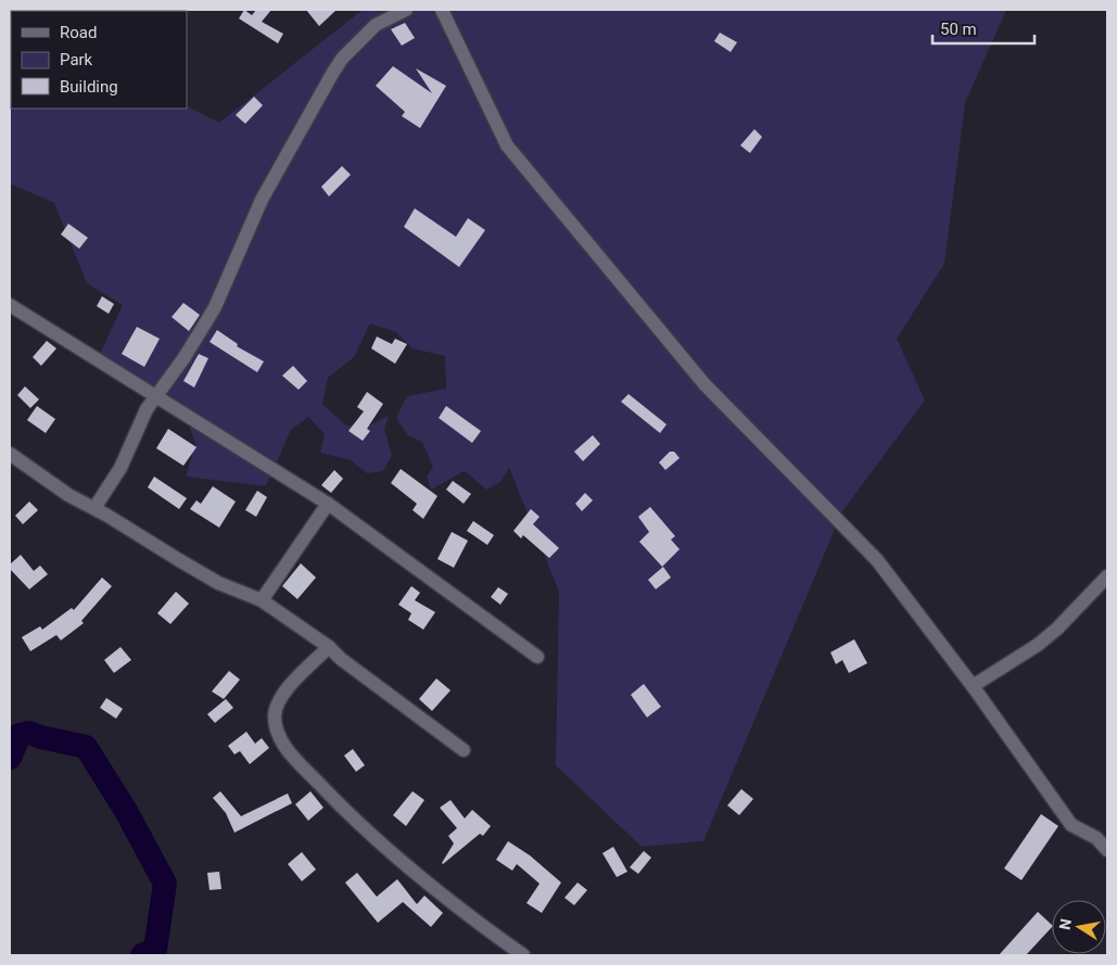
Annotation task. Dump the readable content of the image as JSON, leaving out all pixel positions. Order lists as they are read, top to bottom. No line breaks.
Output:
{"legend":["Road","Park","Building"],"scale_bar":"50 m","north":"left"}
